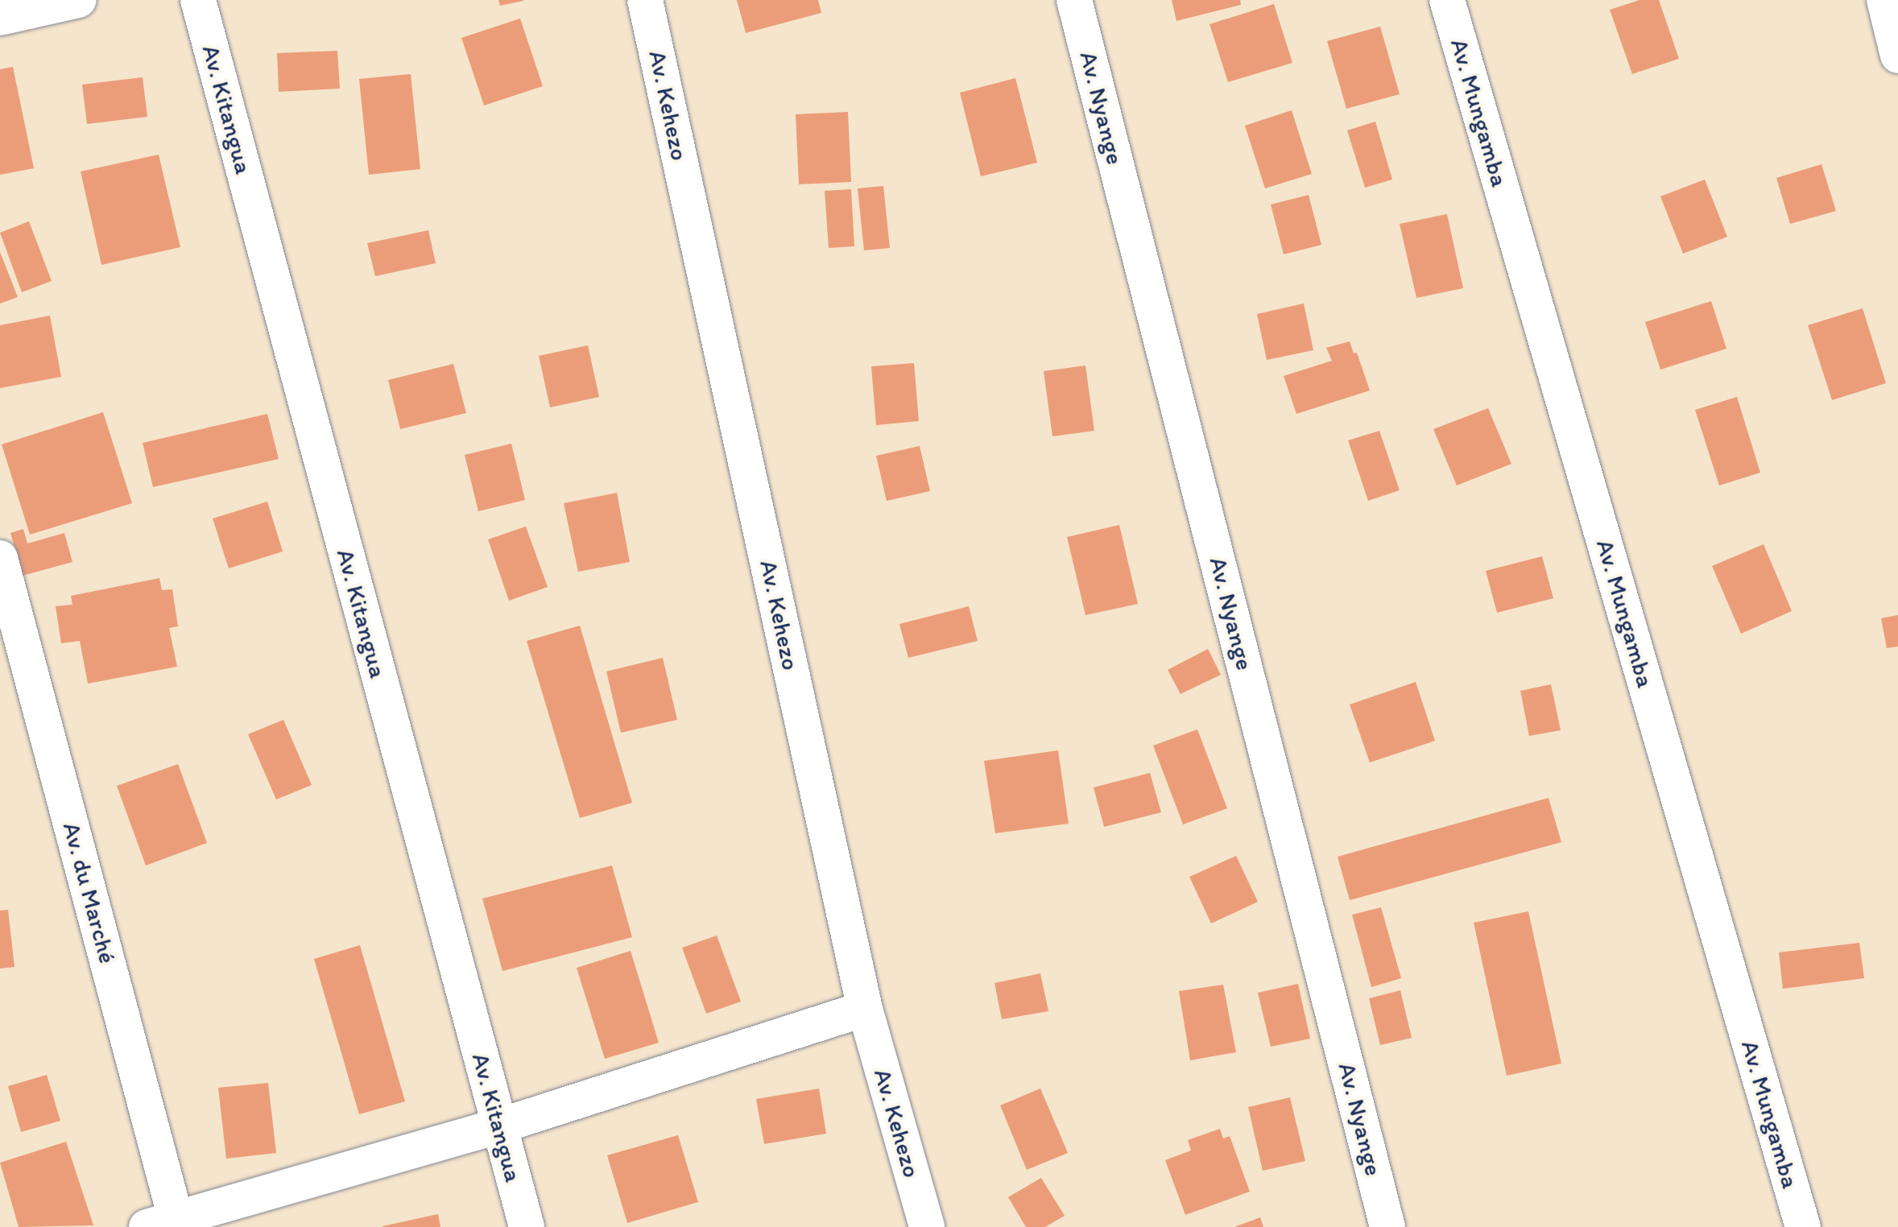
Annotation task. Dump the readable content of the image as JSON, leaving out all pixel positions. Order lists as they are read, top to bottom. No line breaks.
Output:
{"streets":{"street":["Av. Kehezo","Av. Nyange","Av. Kitangua","Av. Mungamba","Av. du Marché"]}}
